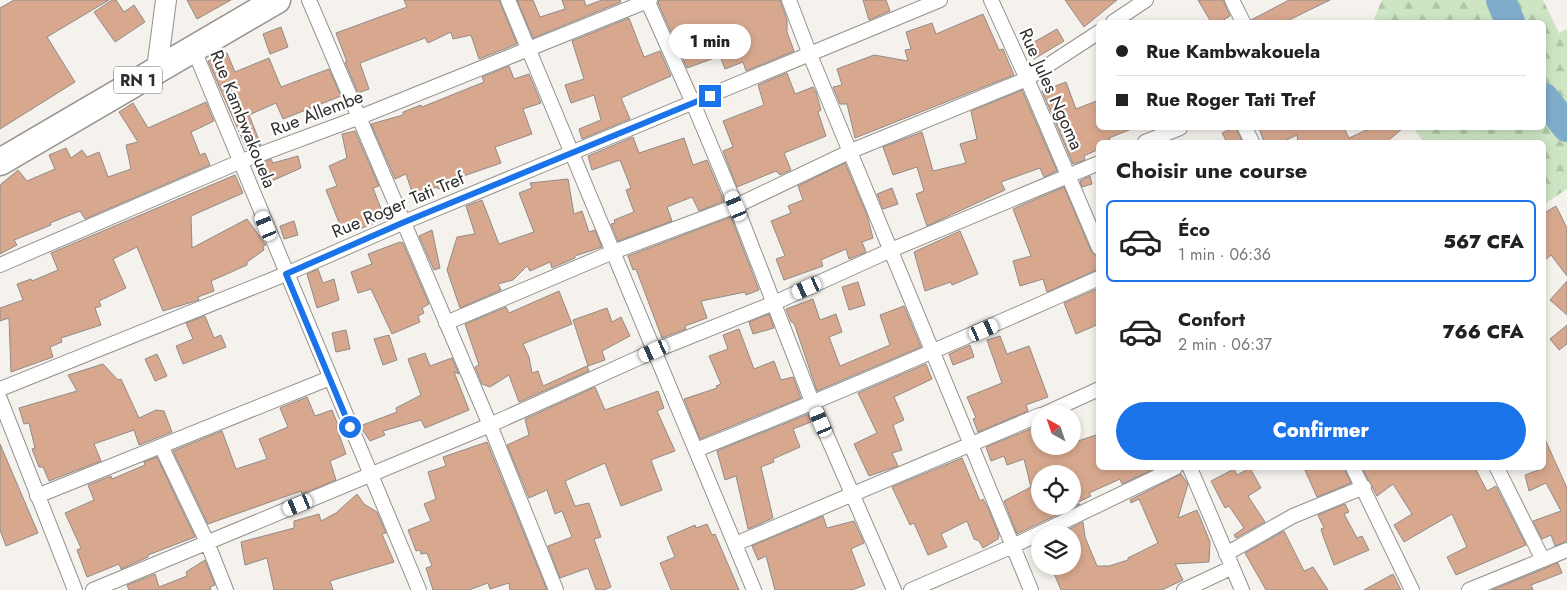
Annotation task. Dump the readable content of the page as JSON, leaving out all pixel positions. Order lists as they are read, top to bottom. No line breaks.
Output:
{"streets":{"highway":["RN 1"],"street":["Rue Jules Ngoma","Rue Allembe","Rue Kambwakouela","Rue Roger Tati Tref"]},"crossings":[["RN 1","Rue Kambwakouela"],["Rue Allembe","Rue Kambwakouela"],["Rue Kambwakouela","Rue Roger Tati Tref"]],"north":"top left","page":{"banner":["Rue Kambwakouela","Rue Roger Tati Tref"],"bubble":"1 min","heading":"Choisir une course","list":[{"name":"Éco","note":"1 min · 06:36","value":"567 CFA"},{"name":"Confort","note":"2 min · 06:37","value":"766 CFA"}],"buttons":"Confirmer"}}
